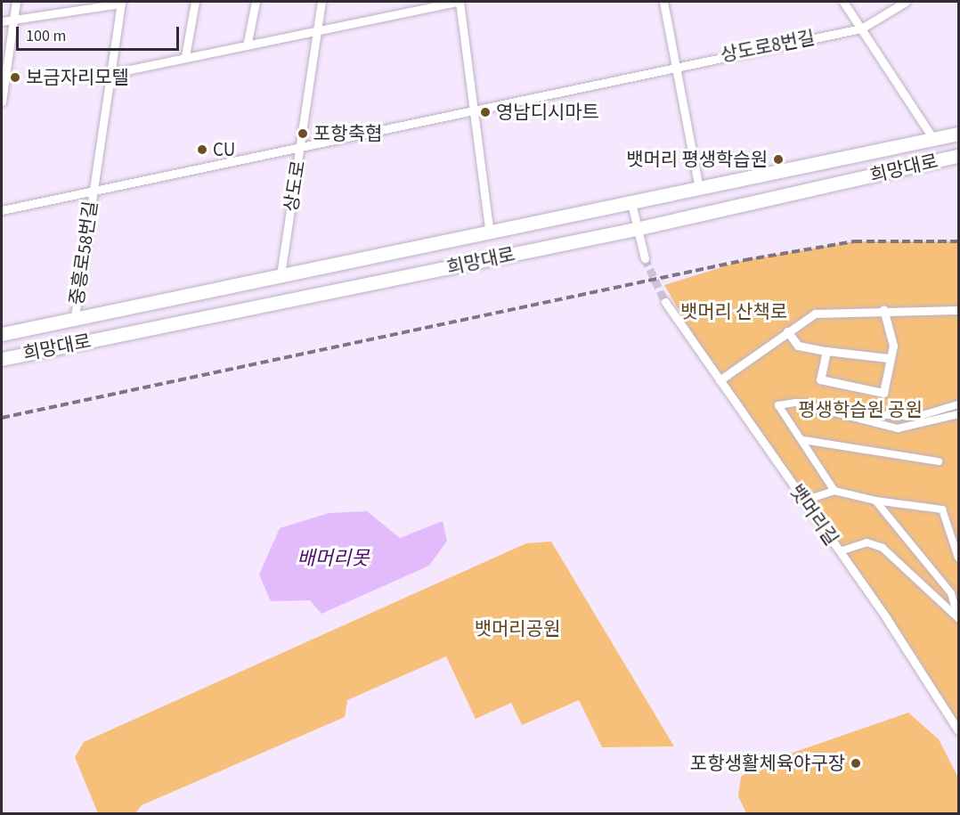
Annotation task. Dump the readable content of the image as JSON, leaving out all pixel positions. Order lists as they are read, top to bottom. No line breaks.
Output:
{"streets":{"main road":["희망대로"],"street":["상도로8번길","상도로","중흥로58번길","뱃머리길"]},"crossings":[["상도로8번길","희망대로"],["상도로8번길","상도로"],["상도로8번길","중흥로58번길"],["희망대로","상도로"],["희망대로","중흥로58번길"],["상도로","중흥로58번길"]],"water":["배머리못"],"parks":["뱃머리 산책로","평생학습원 공원","뱃머리공원"],"places":["보금자리모텔","영남디시마트","포항축협","CU","뱃머리 평생학습원","포항생활체육야구장"],"scale_bar":"100 m"}
